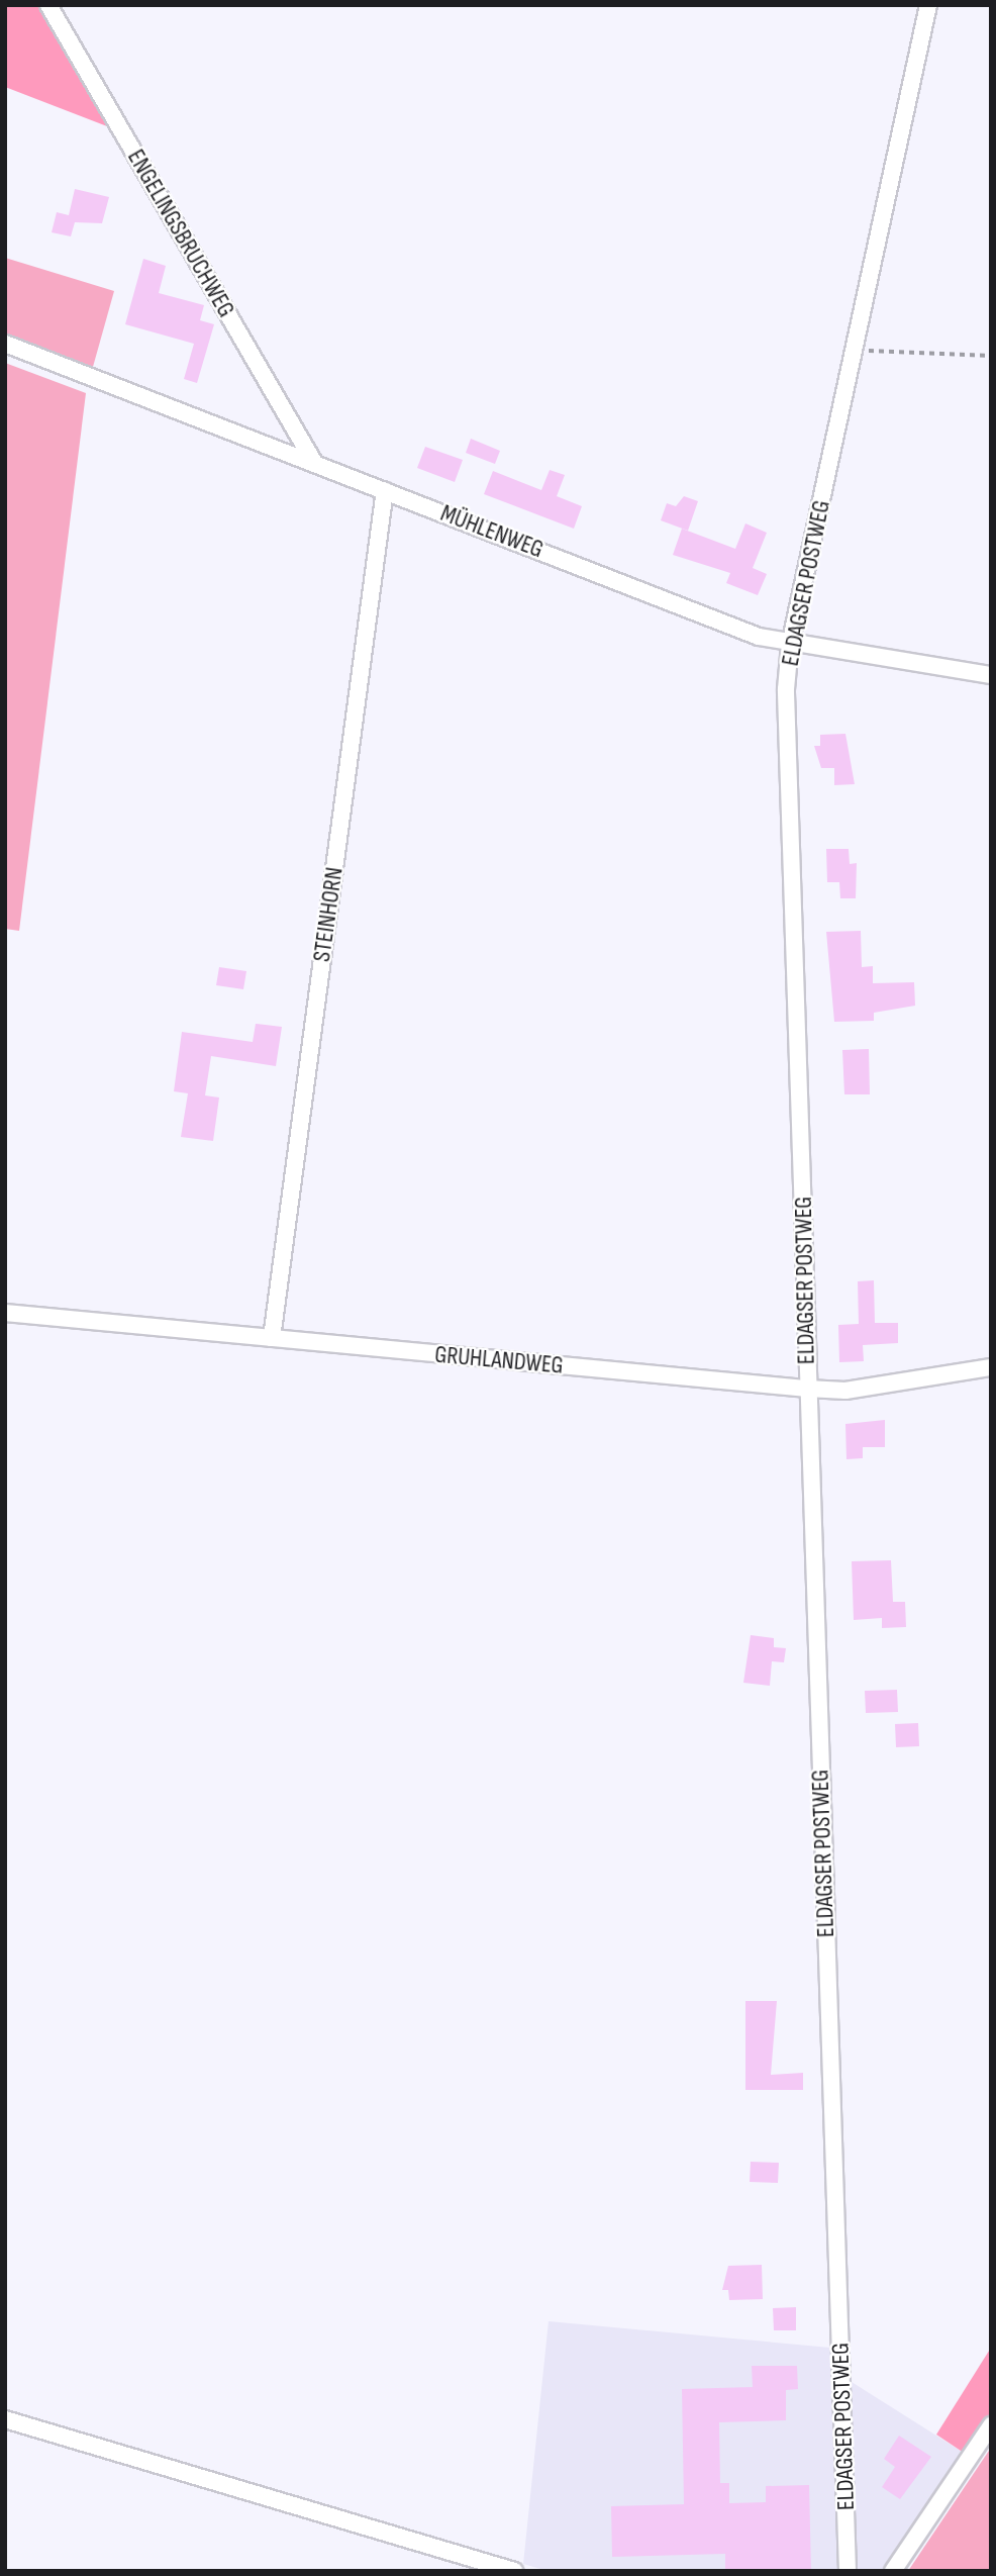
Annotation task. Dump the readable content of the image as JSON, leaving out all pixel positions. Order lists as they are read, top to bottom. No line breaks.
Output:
{"streets":{"street":["ENGELINGSBRUCHWEG","MÜHLENWEG","ELDAGSER POSTWEG","STEINHORN","GRUHLANDWEG"]},"crossings":[["ENGELINGSBRUCHWEG","MÜHLENWEG"],["MÜHLENWEG","ELDAGSER POSTWEG"],["MÜHLENWEG","STEINHORN"],["ELDAGSER POSTWEG","GRUHLANDWEG"],["STEINHORN","GRUHLANDWEG"]]}
